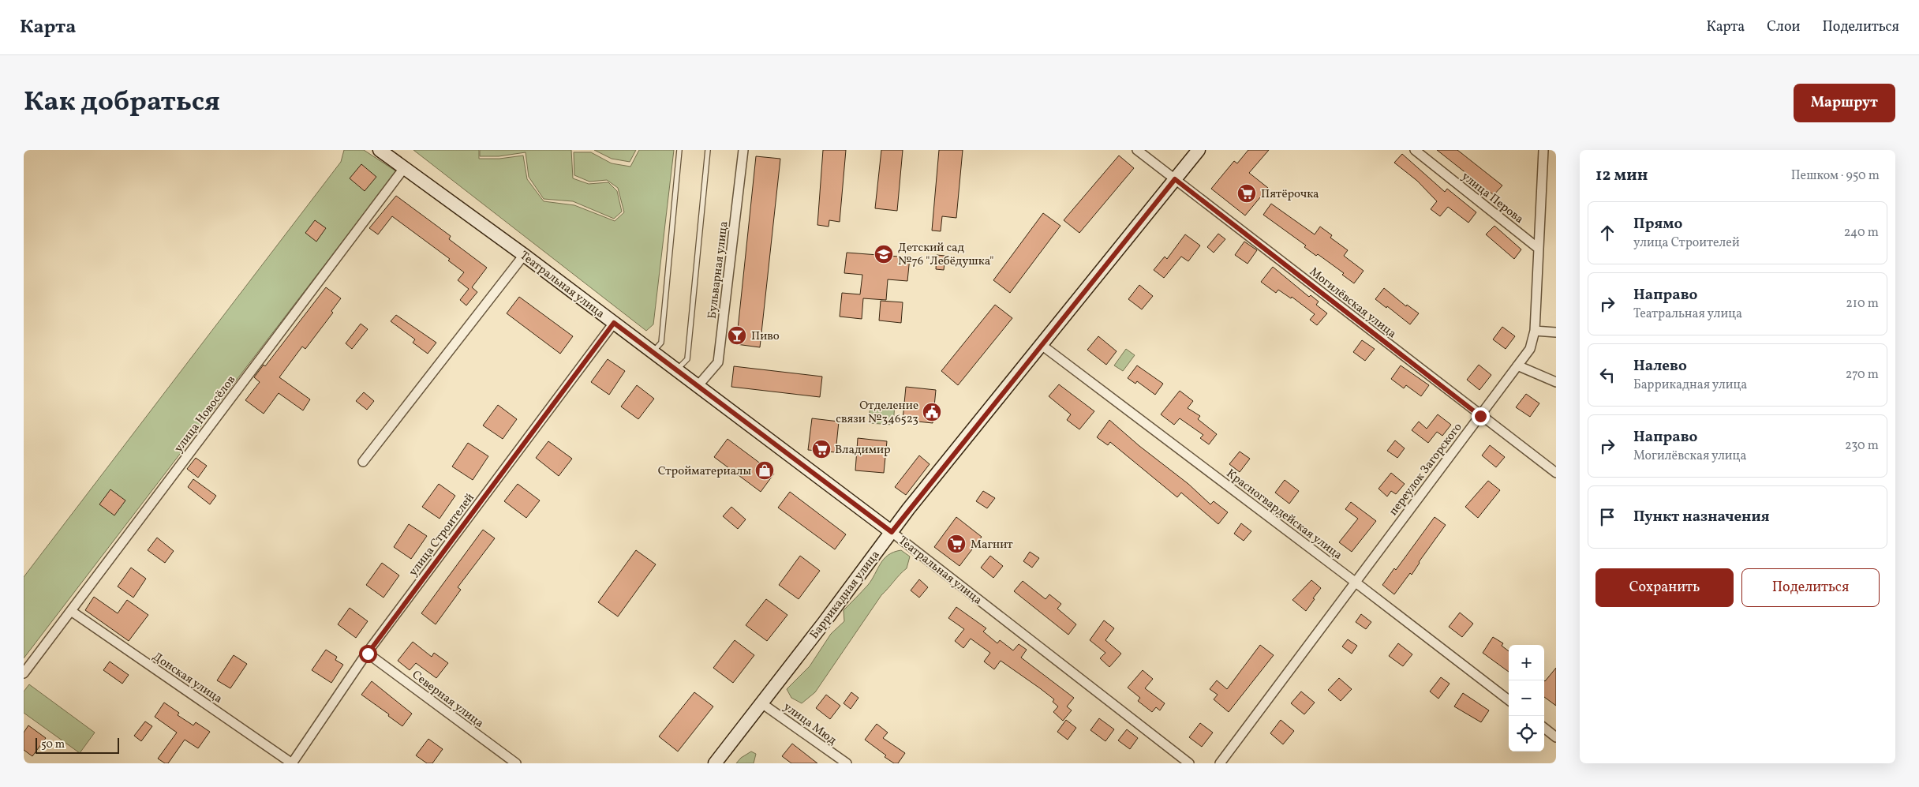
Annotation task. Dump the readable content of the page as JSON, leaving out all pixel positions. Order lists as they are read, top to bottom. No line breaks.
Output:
{"streets":{"main road":["Театральная улица","Баррикадная улица"],"street":["улица Перова","Бульварная улица","Могилёвская улица","улица Новосёлов","переулок Загорского","Красногвардейская улица","улица Строителей","Донская улица","Северная улица","улица Мюд"]},"crossings":[["улица Перова","переулок Загорского"],["Бульварная улица","Театральная улица"],["Театральная улица","улица Новосёлов"],["Театральная улица","улица Строителей"],["Театральная улица","Баррикадная улица"],["Могилёвская улица","переулок Загорского"],["Могилёвская улица","Баррикадная улица"],["улица Новосёлов","Донская улица"],["переулок Загорского","Красногвардейская улица"],["Красногвардейская улица","Баррикадная улица"],["улица Строителей","Донская улица"],["улица Строителей","Северная улица"],["Баррикадная улица","улица Мюд"]],"places":{"supermarket":["Пятёрочка","Владимир","Магнит"],"school or university":["Детский сад №76 \"Лебёдушка\""],"bar":["Пиво"],"public building":["Отделение связи №346523"],"shop":["Стройматериалы"]},"scale_bar":"50 m","page":{"header":"Карта","nav":["Карта","Слои","Поделиться"],"title":"Как добраться","buttons":["Маршрут",["Сохранить","Поделиться"]],"heading":["12 мин","Пешком · 950 m"],"list":[["Прямо","улица Строителей","240 m"],["Направо","Театральная улица","210 m"],["Налево","Баррикадная улица","270 m"],["Направо","Могилёвская улица","230 m"],"Пункт назначения"],"map_buttons":["+","−"],"scale":"50 m"}}
